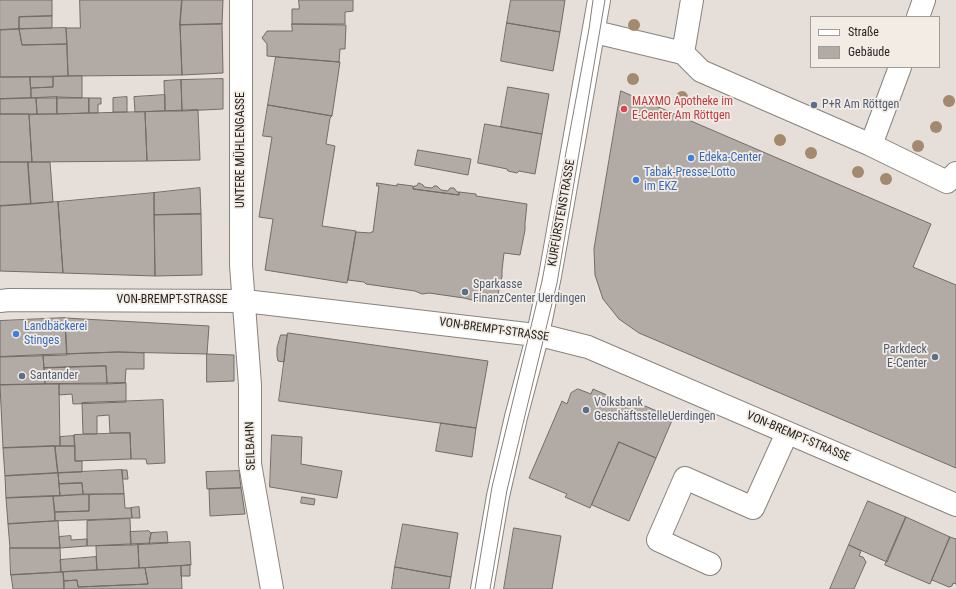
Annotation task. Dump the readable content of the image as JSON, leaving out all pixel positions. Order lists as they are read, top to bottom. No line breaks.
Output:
{"streets":{"street":["UNTERE MÜHLENGASSE","KURFÜRSTENSTRASSE","VON-BREMPT-STRASSE","SEILBAHN"]},"crossings":[["UNTERE MÜHLENGASSE","VON-BREMPT-STRASSE"],["UNTERE MÜHLENGASSE","SEILBAHN"],["KURFÜRSTENSTRASSE","VON-BREMPT-STRASSE"],["VON-BREMPT-STRASSE","SEILBAHN"]],"places":["P+R Am Röttgen","MAXMO Apotheke im E-Center Am Röttgen","Edeka-Center","Tabak-Presse-Lotto im EKZ","Sparkasse FinanzCenter Uerdingen","Landbäckerei Stinges","Parkdeck E-Center","Santander","Volksbank GeschäftsstelleUerdingen"],"legend":["Straße","Gebäude"]}
